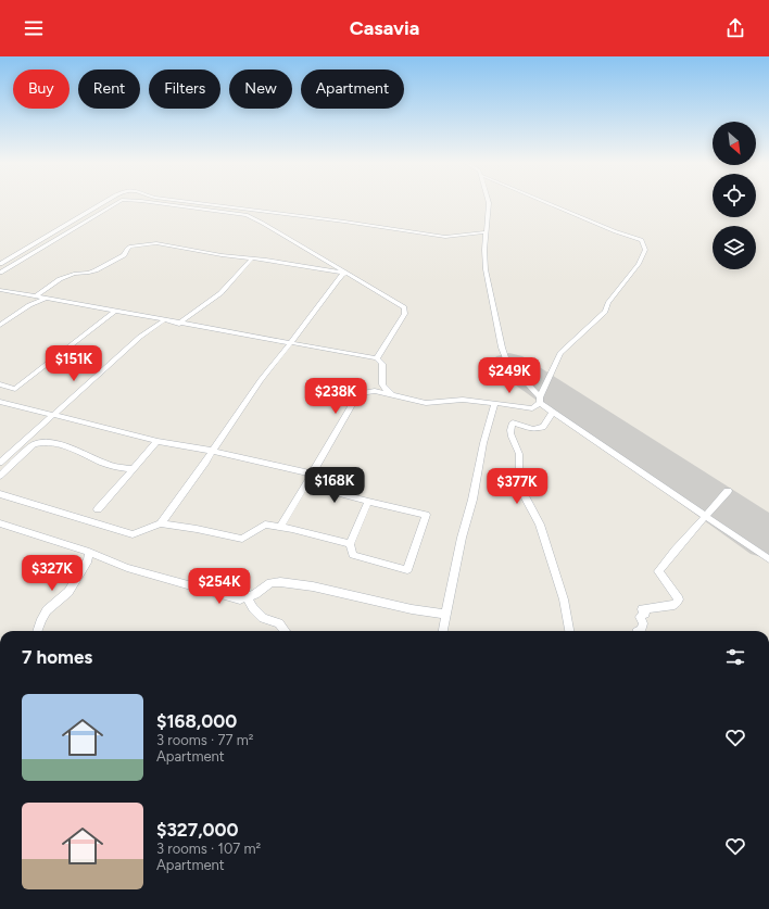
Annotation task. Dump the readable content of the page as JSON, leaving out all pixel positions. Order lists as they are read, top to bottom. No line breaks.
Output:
{"north":"bottom right","page":{"header":"Casavia","chip":["Buy","Rent","Filters","New","Apartment"],"price":["$151K","$249K","$238K","$168K","$377K","$327K","$254K"],"heading":"7 homes","list":[{"name":"$168,000","note":"3 rooms · 77 m² · Apartment"},{"name":"$327,000","note":"3 rooms · 107 m² · Apartment"}]}}
